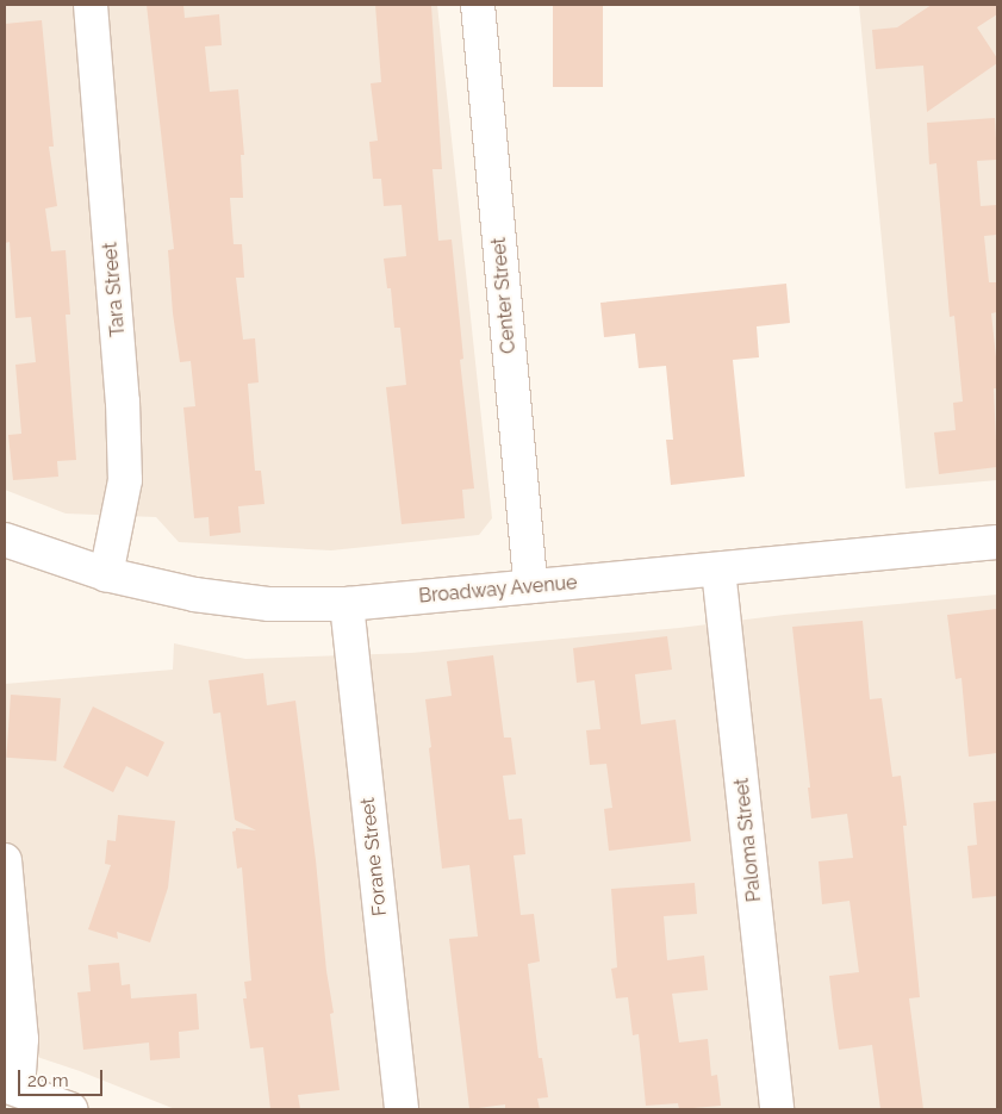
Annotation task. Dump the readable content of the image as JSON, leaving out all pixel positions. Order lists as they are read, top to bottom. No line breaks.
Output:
{"streets":{"street":["Tara Street","Center Street","Broadway Avenue","Paloma Street","Forane Street"]},"crossings":[["Tara Street","Broadway Avenue"],["Center Street","Broadway Avenue"],["Broadway Avenue","Paloma Street"],["Broadway Avenue","Forane Street"]],"scale_bar":"20 m"}
